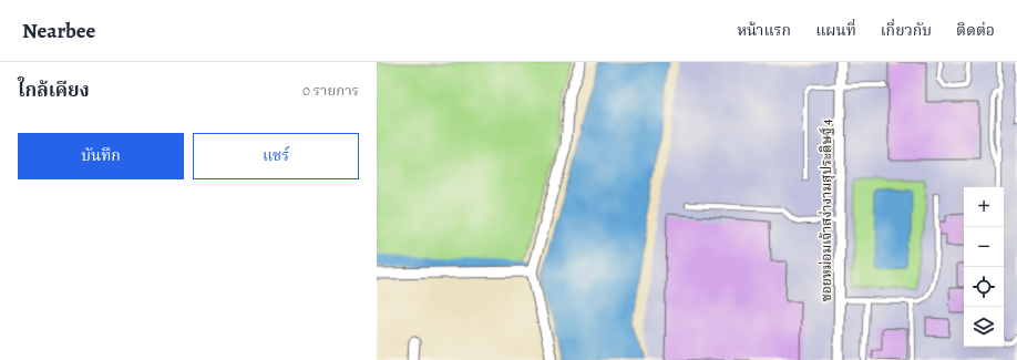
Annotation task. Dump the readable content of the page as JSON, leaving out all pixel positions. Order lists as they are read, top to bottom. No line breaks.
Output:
{"streets":{"street":["ซอยหม่อมเจ้าสง่างามสุประดิษฐ์ 4"]},"page":{"header":"Nearbee","nav":["หน้าแรก","แผนที่","เกี่ยวกับ","ติดต่อ"],"heading":["ใกล้เคียง","0 รายการ"],"buttons":["บันทึก","แชร์"],"map_buttons":["+","−"]}}
